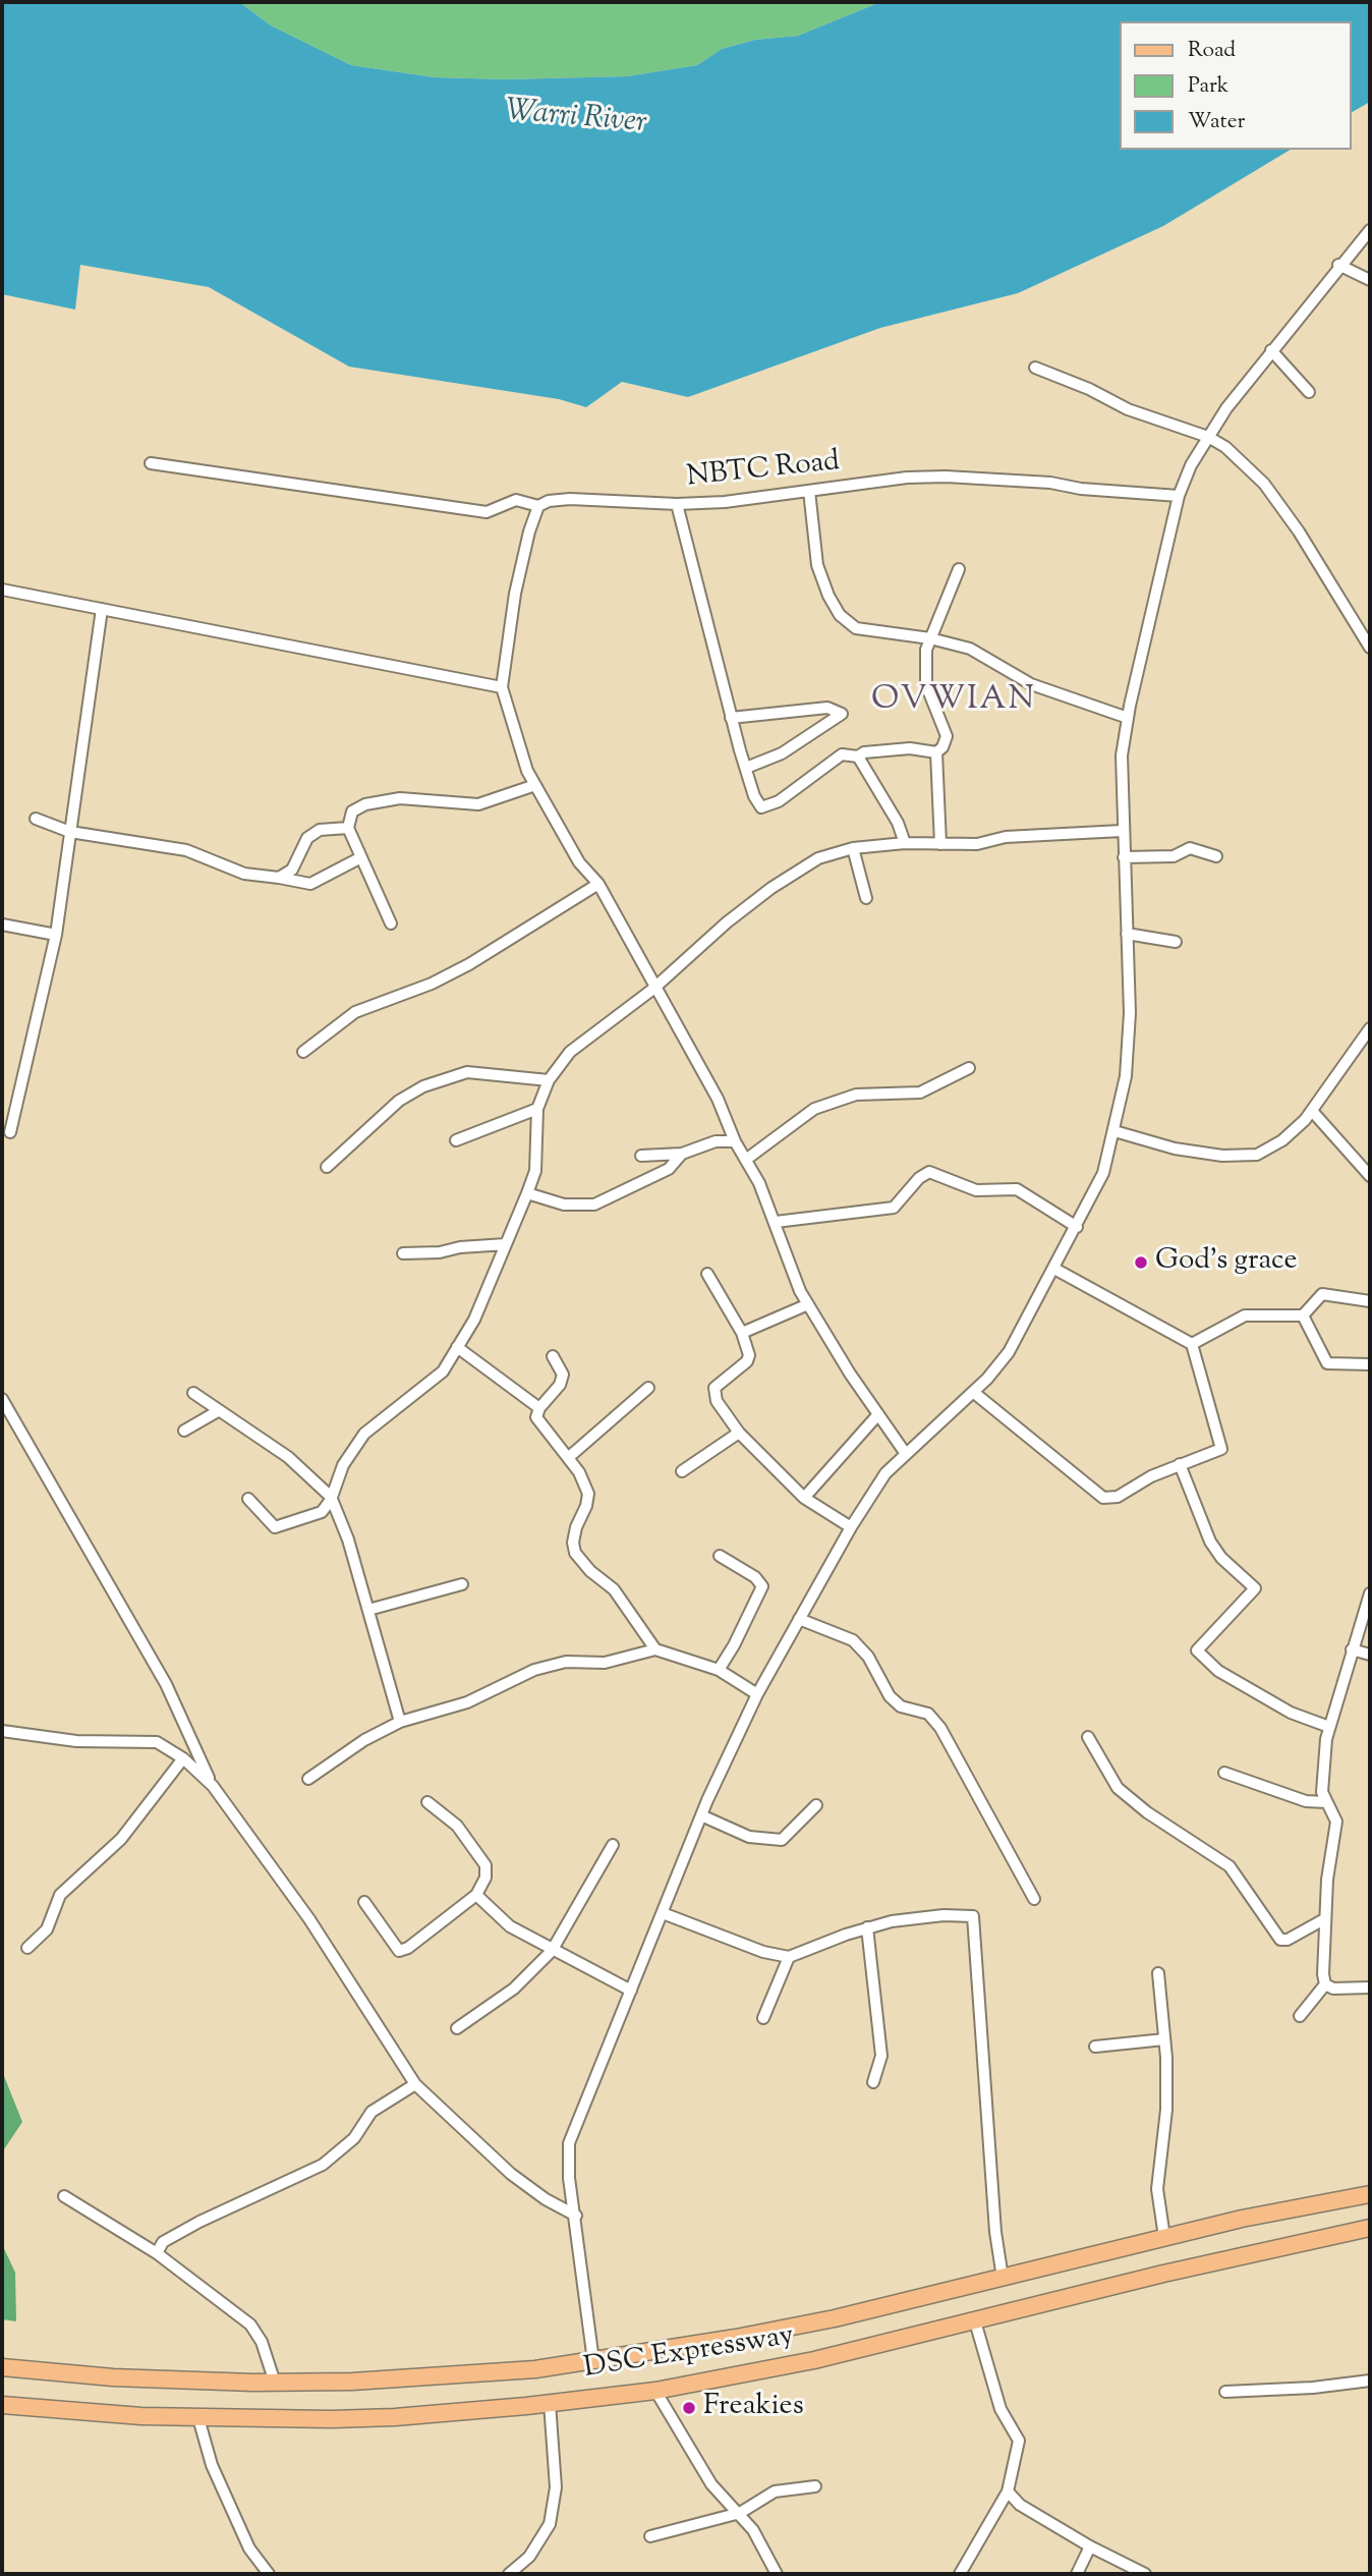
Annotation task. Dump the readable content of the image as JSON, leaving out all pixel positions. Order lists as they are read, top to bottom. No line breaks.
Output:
{"streets":{"main road":["DSC Expressway"],"street":["NBTC Road"]},"districts":["OVWIAN"],"water":["Warri River"],"places":["God's grace","Freakies"],"legend":["Road","Park","Water"]}
